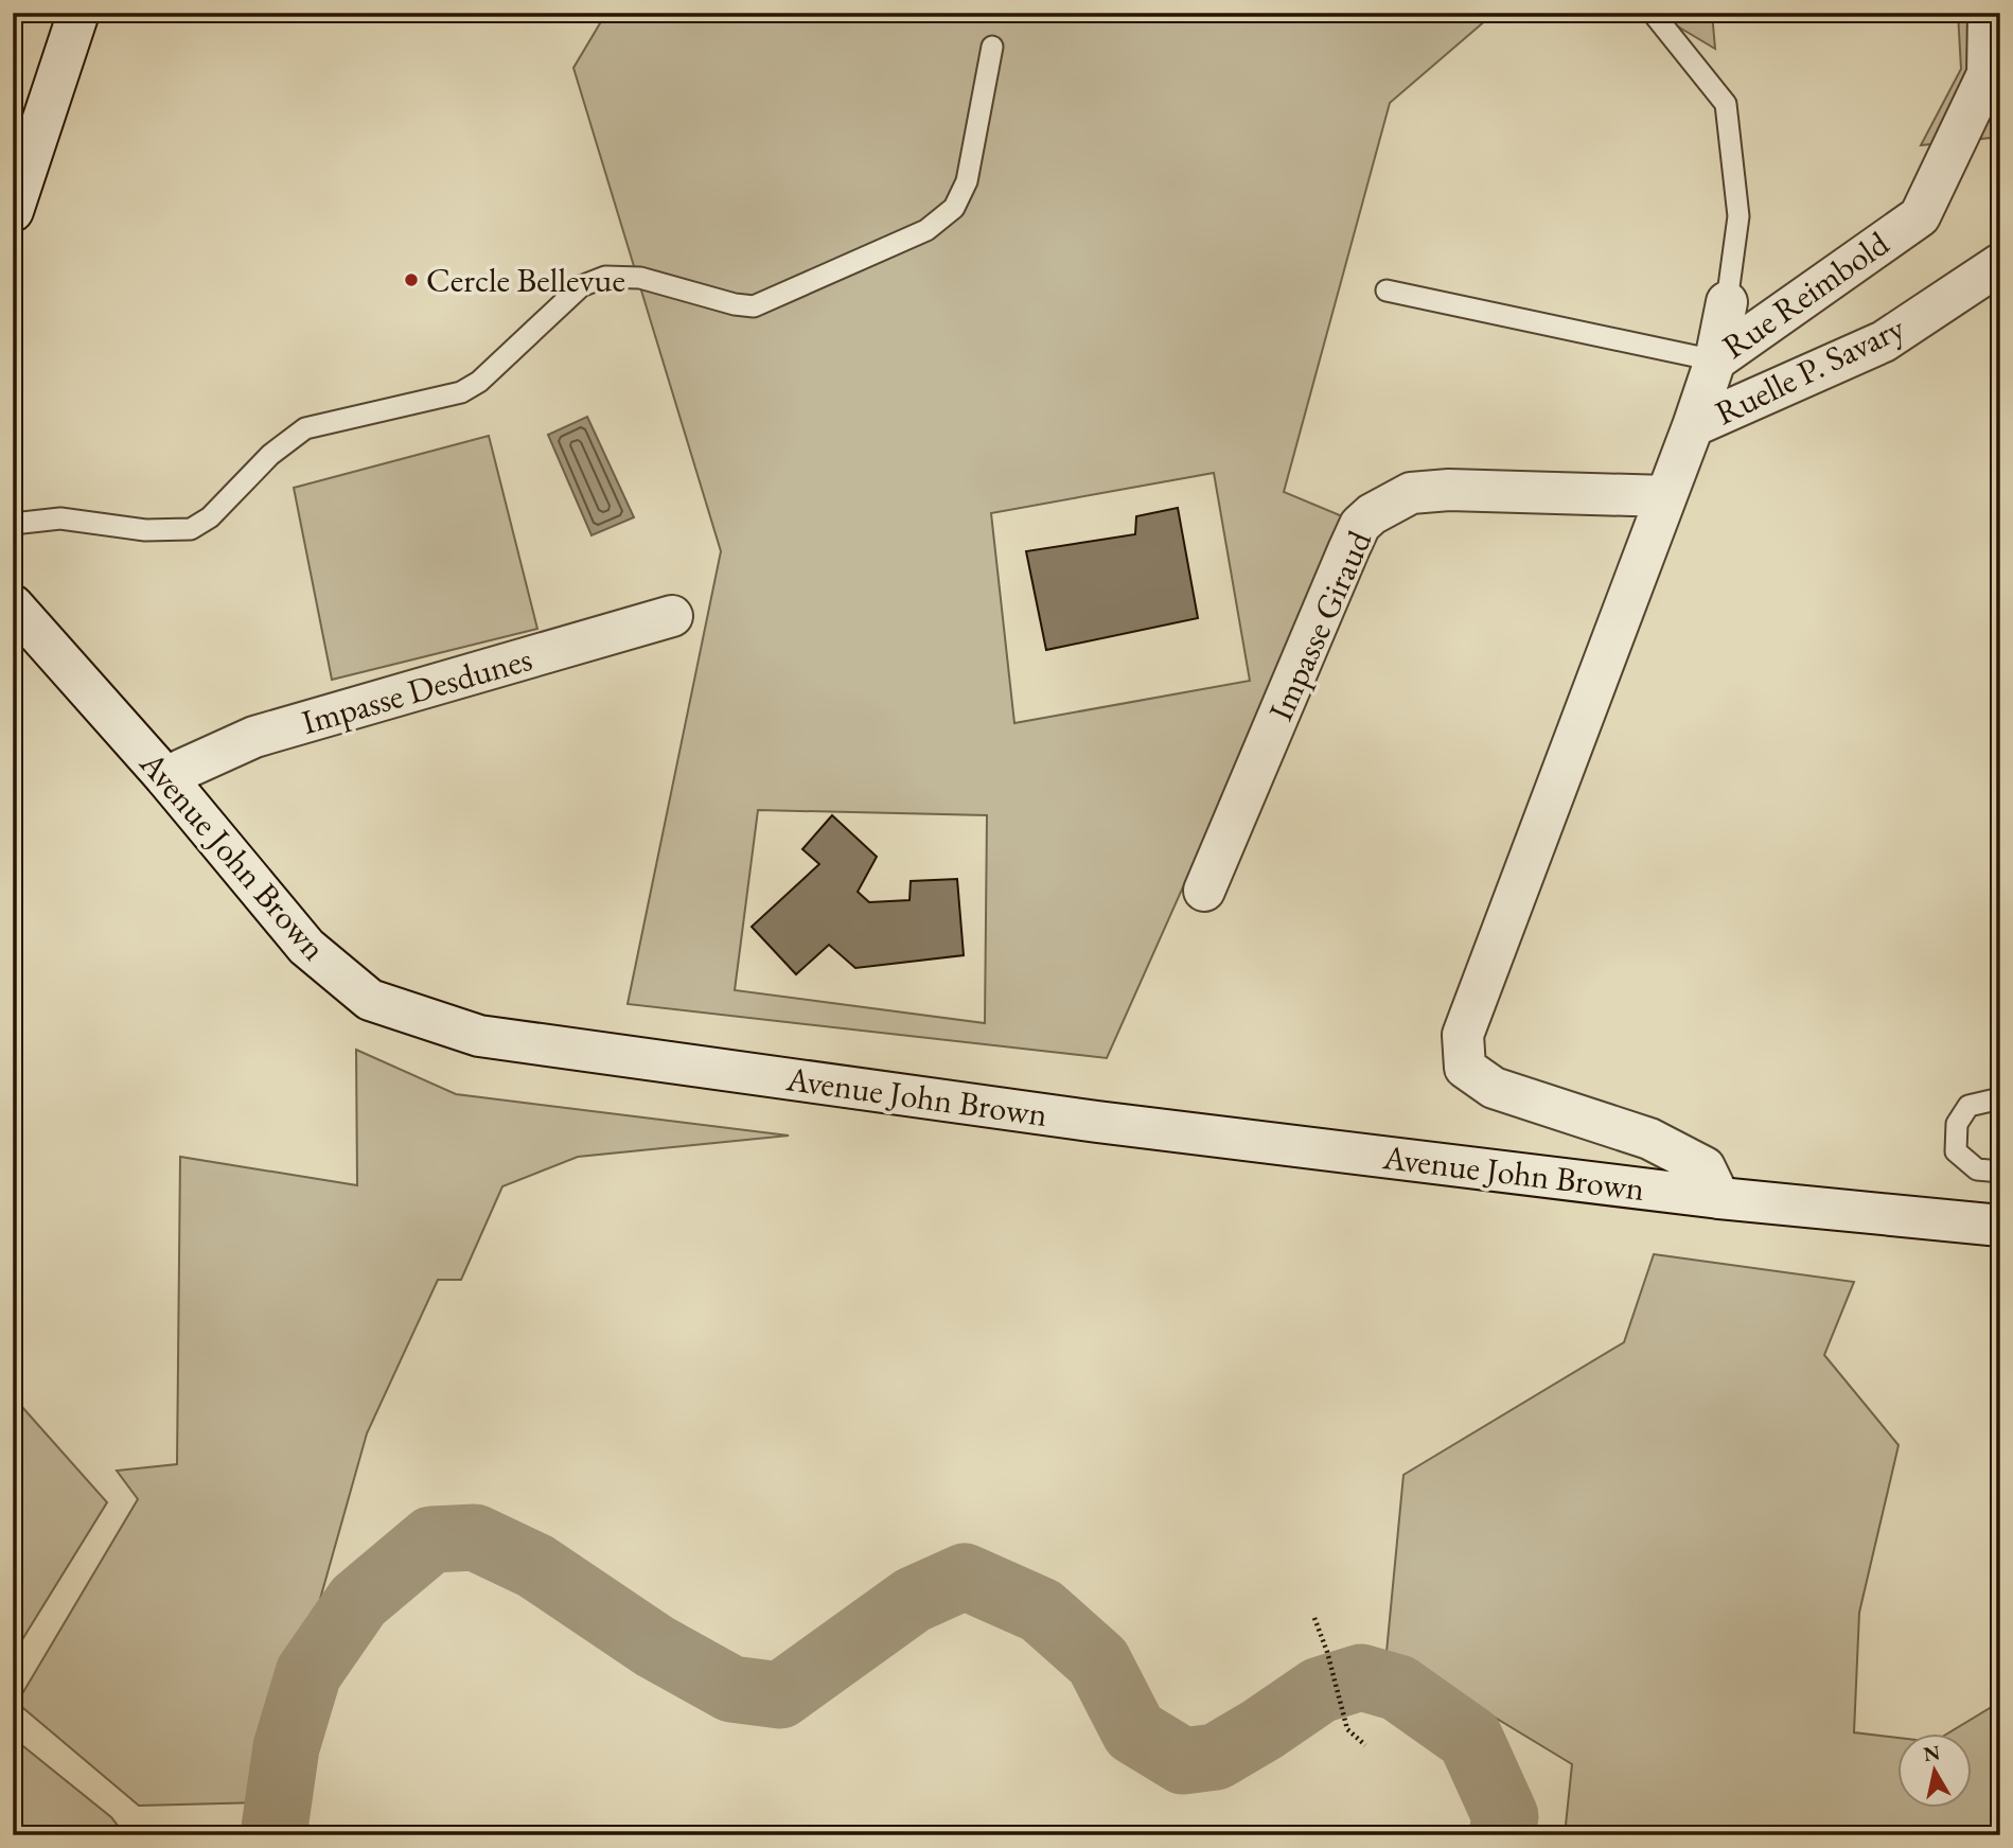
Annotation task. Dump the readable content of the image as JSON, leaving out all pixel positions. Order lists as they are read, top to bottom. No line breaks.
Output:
{"streets":{"street":["Rue Reimbold","Ruelle P. Savary","Impasse Giraud","Impasse Desdunes","Avenue John Brown"]},"crossings":[["Impasse Desdunes","Avenue John Brown"]],"places":["Cercle Bellevue"],"north":"top"}
